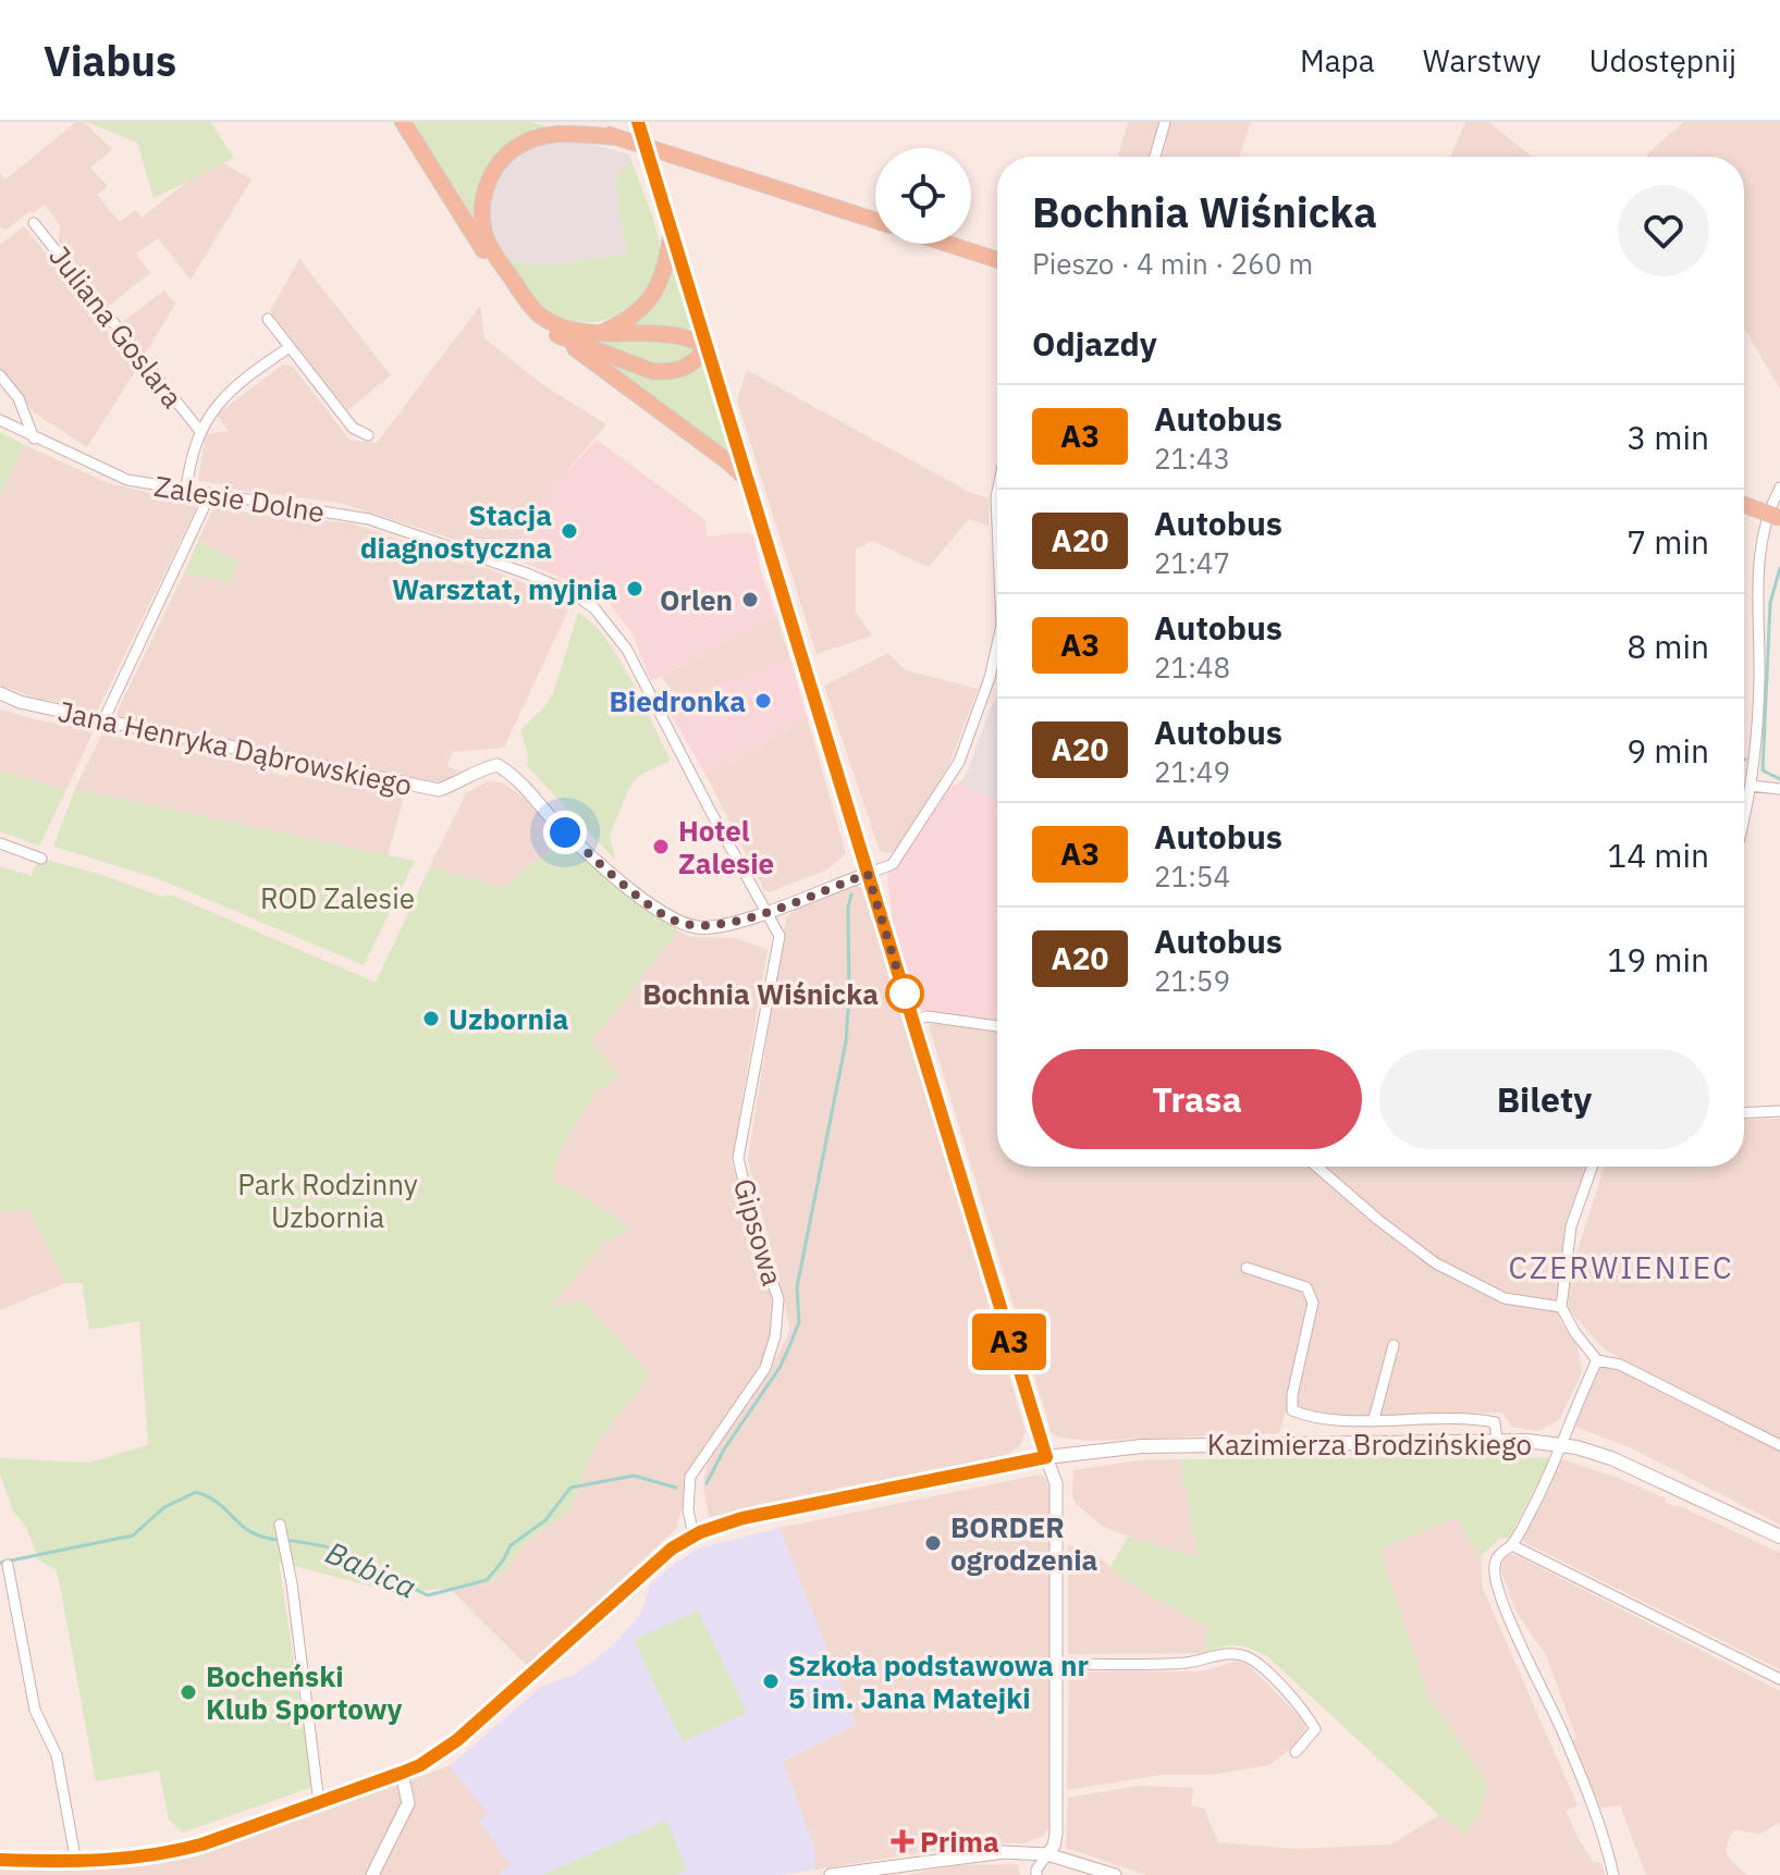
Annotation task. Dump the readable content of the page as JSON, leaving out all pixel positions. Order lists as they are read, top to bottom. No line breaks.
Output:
{"streets":{"main road":["Kazimierza Brodzińskiego"],"street":["Juliana Goslara","Zalesie Dolne","Jana Henryka Dąbrowskiego","Gipsowa"]},"crossings":[["Zalesie Dolne","Jana Henryka Dąbrowskiego"],["Zalesie Dolne","Gipsowa"],["Jana Henryka Dąbrowskiego","Gipsowa"]],"districts":["CZERWIENIEC"],"water":["Babica"],"parks":["ROD Zalesie","Park Rodzinny Uzbornia"],"places":{"other":["Stacja diagnostyczna","Warsztat, myjnia","Orlen","Biedronka","Hotel Zalesie","Bochnia Wiśnicka","Uzbornia","BORDER ogrodzenia","Szkoła podstawowa nr 5 im. Jana Matejki","Bocheński Klub Sportowy"],"health":["Prima"]},"lines":["bus line A3"],"page":{"header":"Viabus","nav":["Mapa","Warstwy","Udostępnij"],"on_map":"A3","heading":[["Bochnia Wiśnicka","Pieszo · 4 min · 260 m"],"Odjazdy"],"list":[{"mark":"A3","name":"Autobus","note":"21:43","value":"3 min"},{"mark":"A20","name":"Autobus","note":"21:47","value":"7 min"},{"mark":"A3","name":"Autobus","note":"21:48","value":"8 min"},{"mark":"A20","name":"Autobus","note":"21:49","value":"9 min"},{"mark":"A3","name":"Autobus","note":"21:54","value":"14 min"},{"mark":"A20","name":"Autobus","note":"21:59","value":"19 min"}],"buttons":["Trasa","Bilety"]}}
